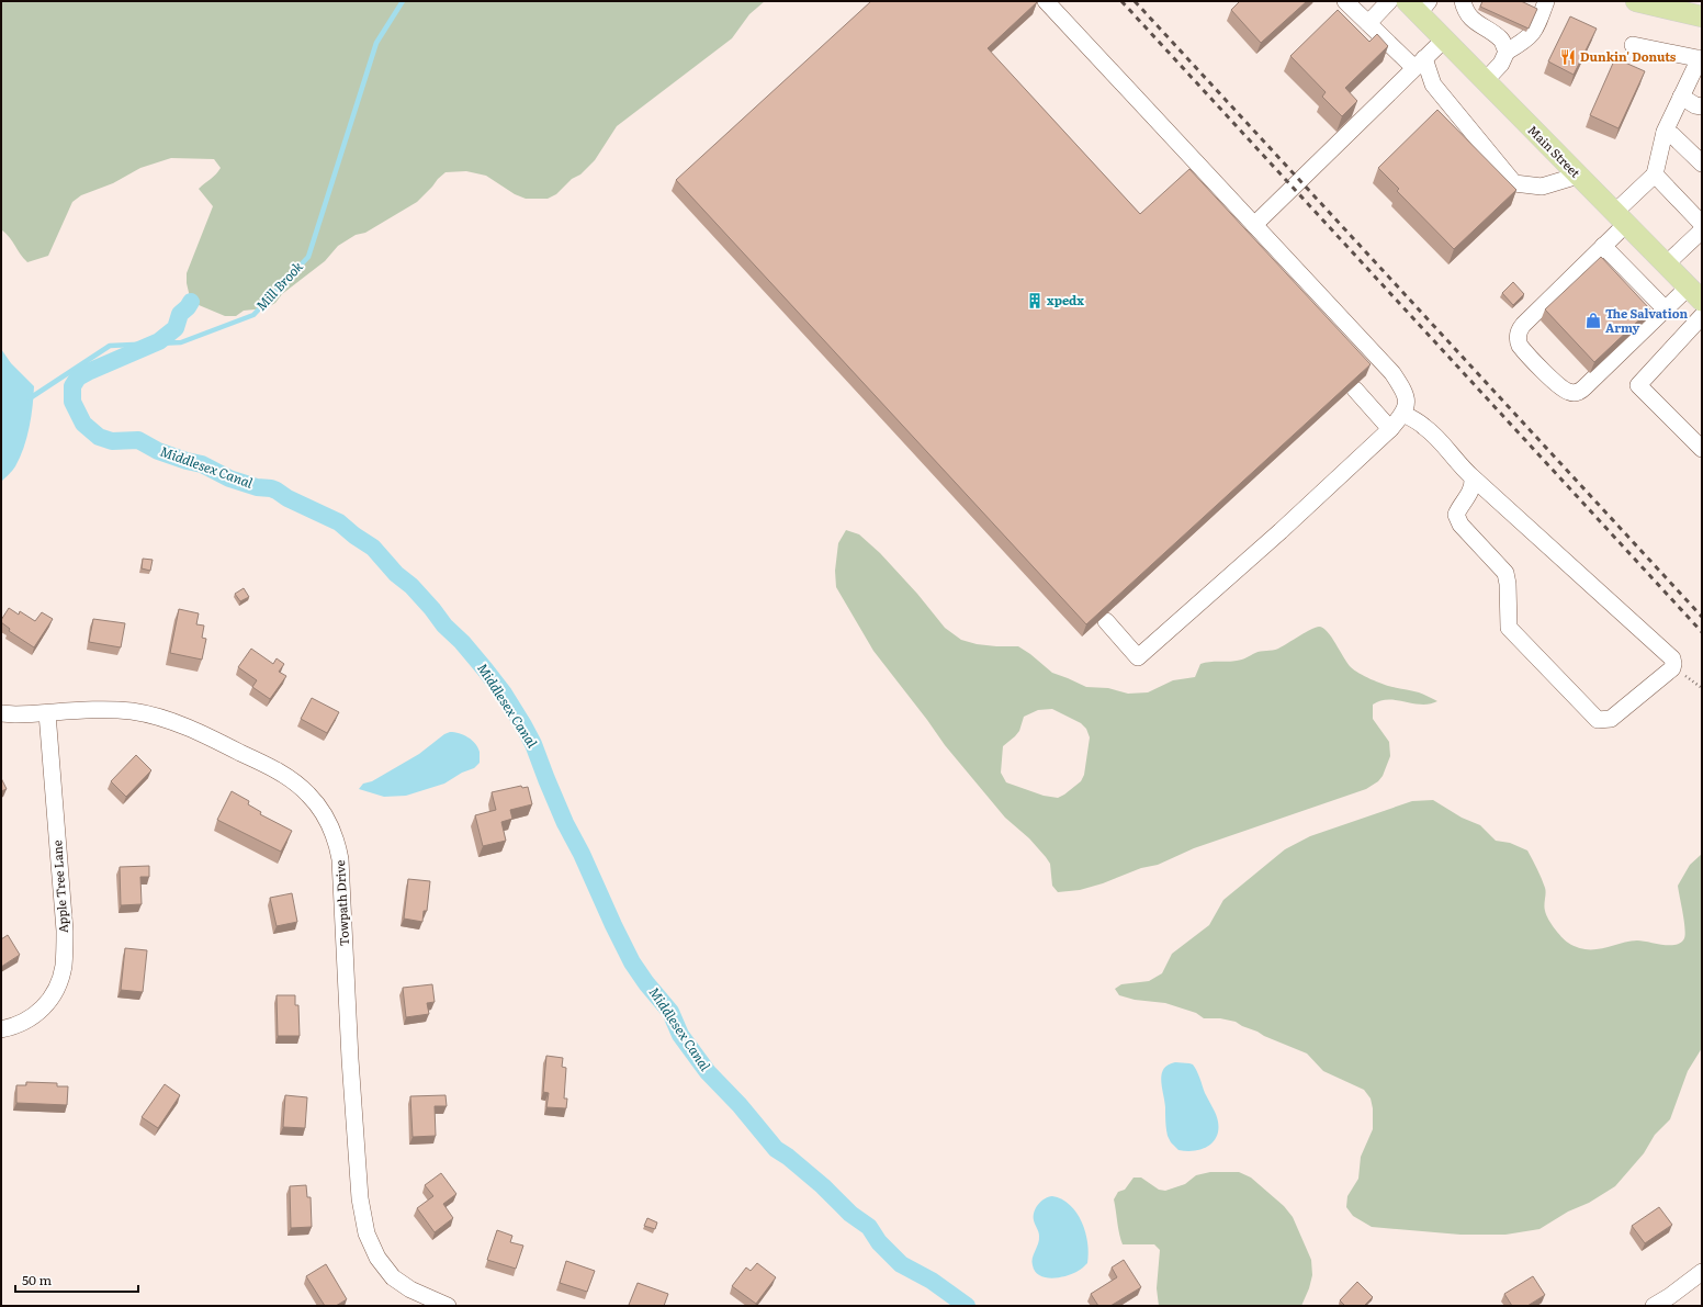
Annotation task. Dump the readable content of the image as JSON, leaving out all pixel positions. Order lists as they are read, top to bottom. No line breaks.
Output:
{"streets":{"main road":["Main Street"],"street":["Apple Tree Lane","Towpath Drive"]},"crossings":[["Apple Tree Lane","Towpath Drive"]],"water":["Mill Brook","Middlesex Canal"],"places":{"restaurant":["Dunkin' Donuts"],"building":["xpedx"],"shop":["The Salvation Army"]},"scale_bar":"50 m"}
